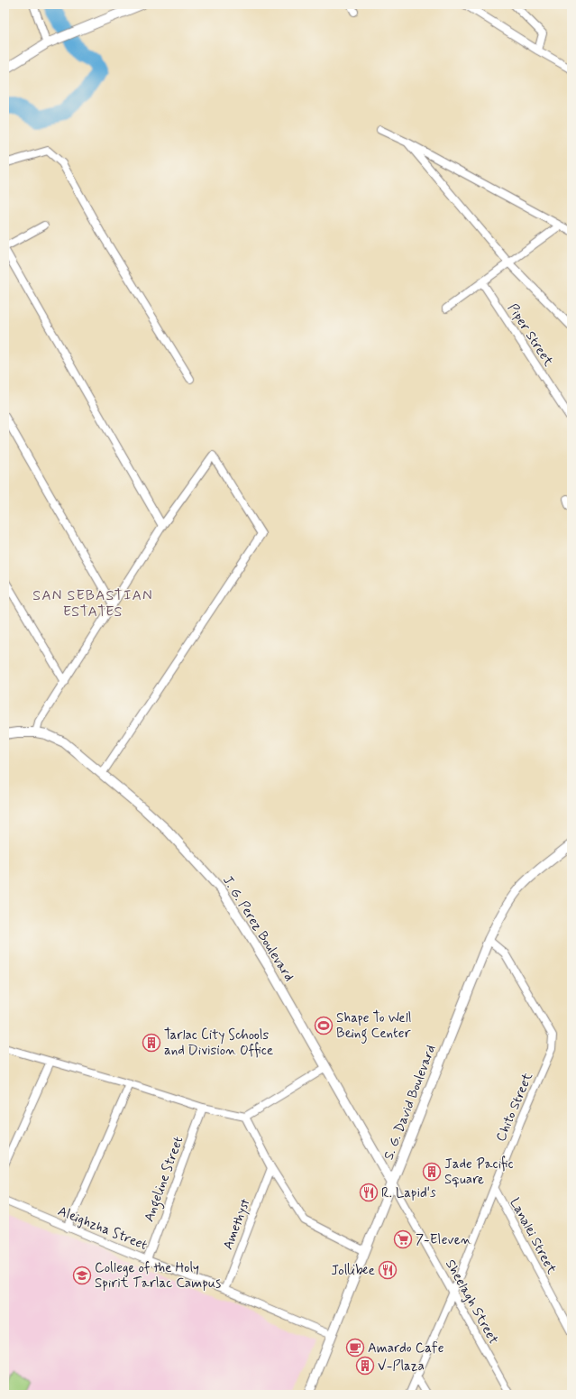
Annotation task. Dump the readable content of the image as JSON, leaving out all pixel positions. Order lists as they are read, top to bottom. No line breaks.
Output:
{"streets":{"street":["Piper Street","J. G. Perez Boulevard","S. G. David Boulevard","Chito Street","Angeline Street","Amethyst","Aleighzha Street","Lanalei Street","Sheelagh Street"]},"crossings":[["J. G. Perez Boulevard","S. G. David Boulevard"],["J. G. Perez Boulevard","Sheelagh Street"],["S. G. David Boulevard","Chito Street"],["S. G. David Boulevard","Aleighzha Street"],["S. G. David Boulevard","Sheelagh Street"],["Chito Street","Lanalei Street"],["Chito Street","Sheelagh Street"],["Angeline Street","Aleighzha Street"],["Amethyst","Aleighzha Street"]],"districts":["SAN SEBASTIAN ESTATES"],"places":{"sports":["Shape To Well Being Center"],"building":["Tarlac City Schools and Division Office","Jade Pacific Square","V-Plaza"],"restaurant":["R. Lapid's","Jollibee"],"supermarket":["7-Eleven"],"school or university":["College of the Holy Spirit Tarlac Campus"],"cafe":["Amardo Cafe"]}}
